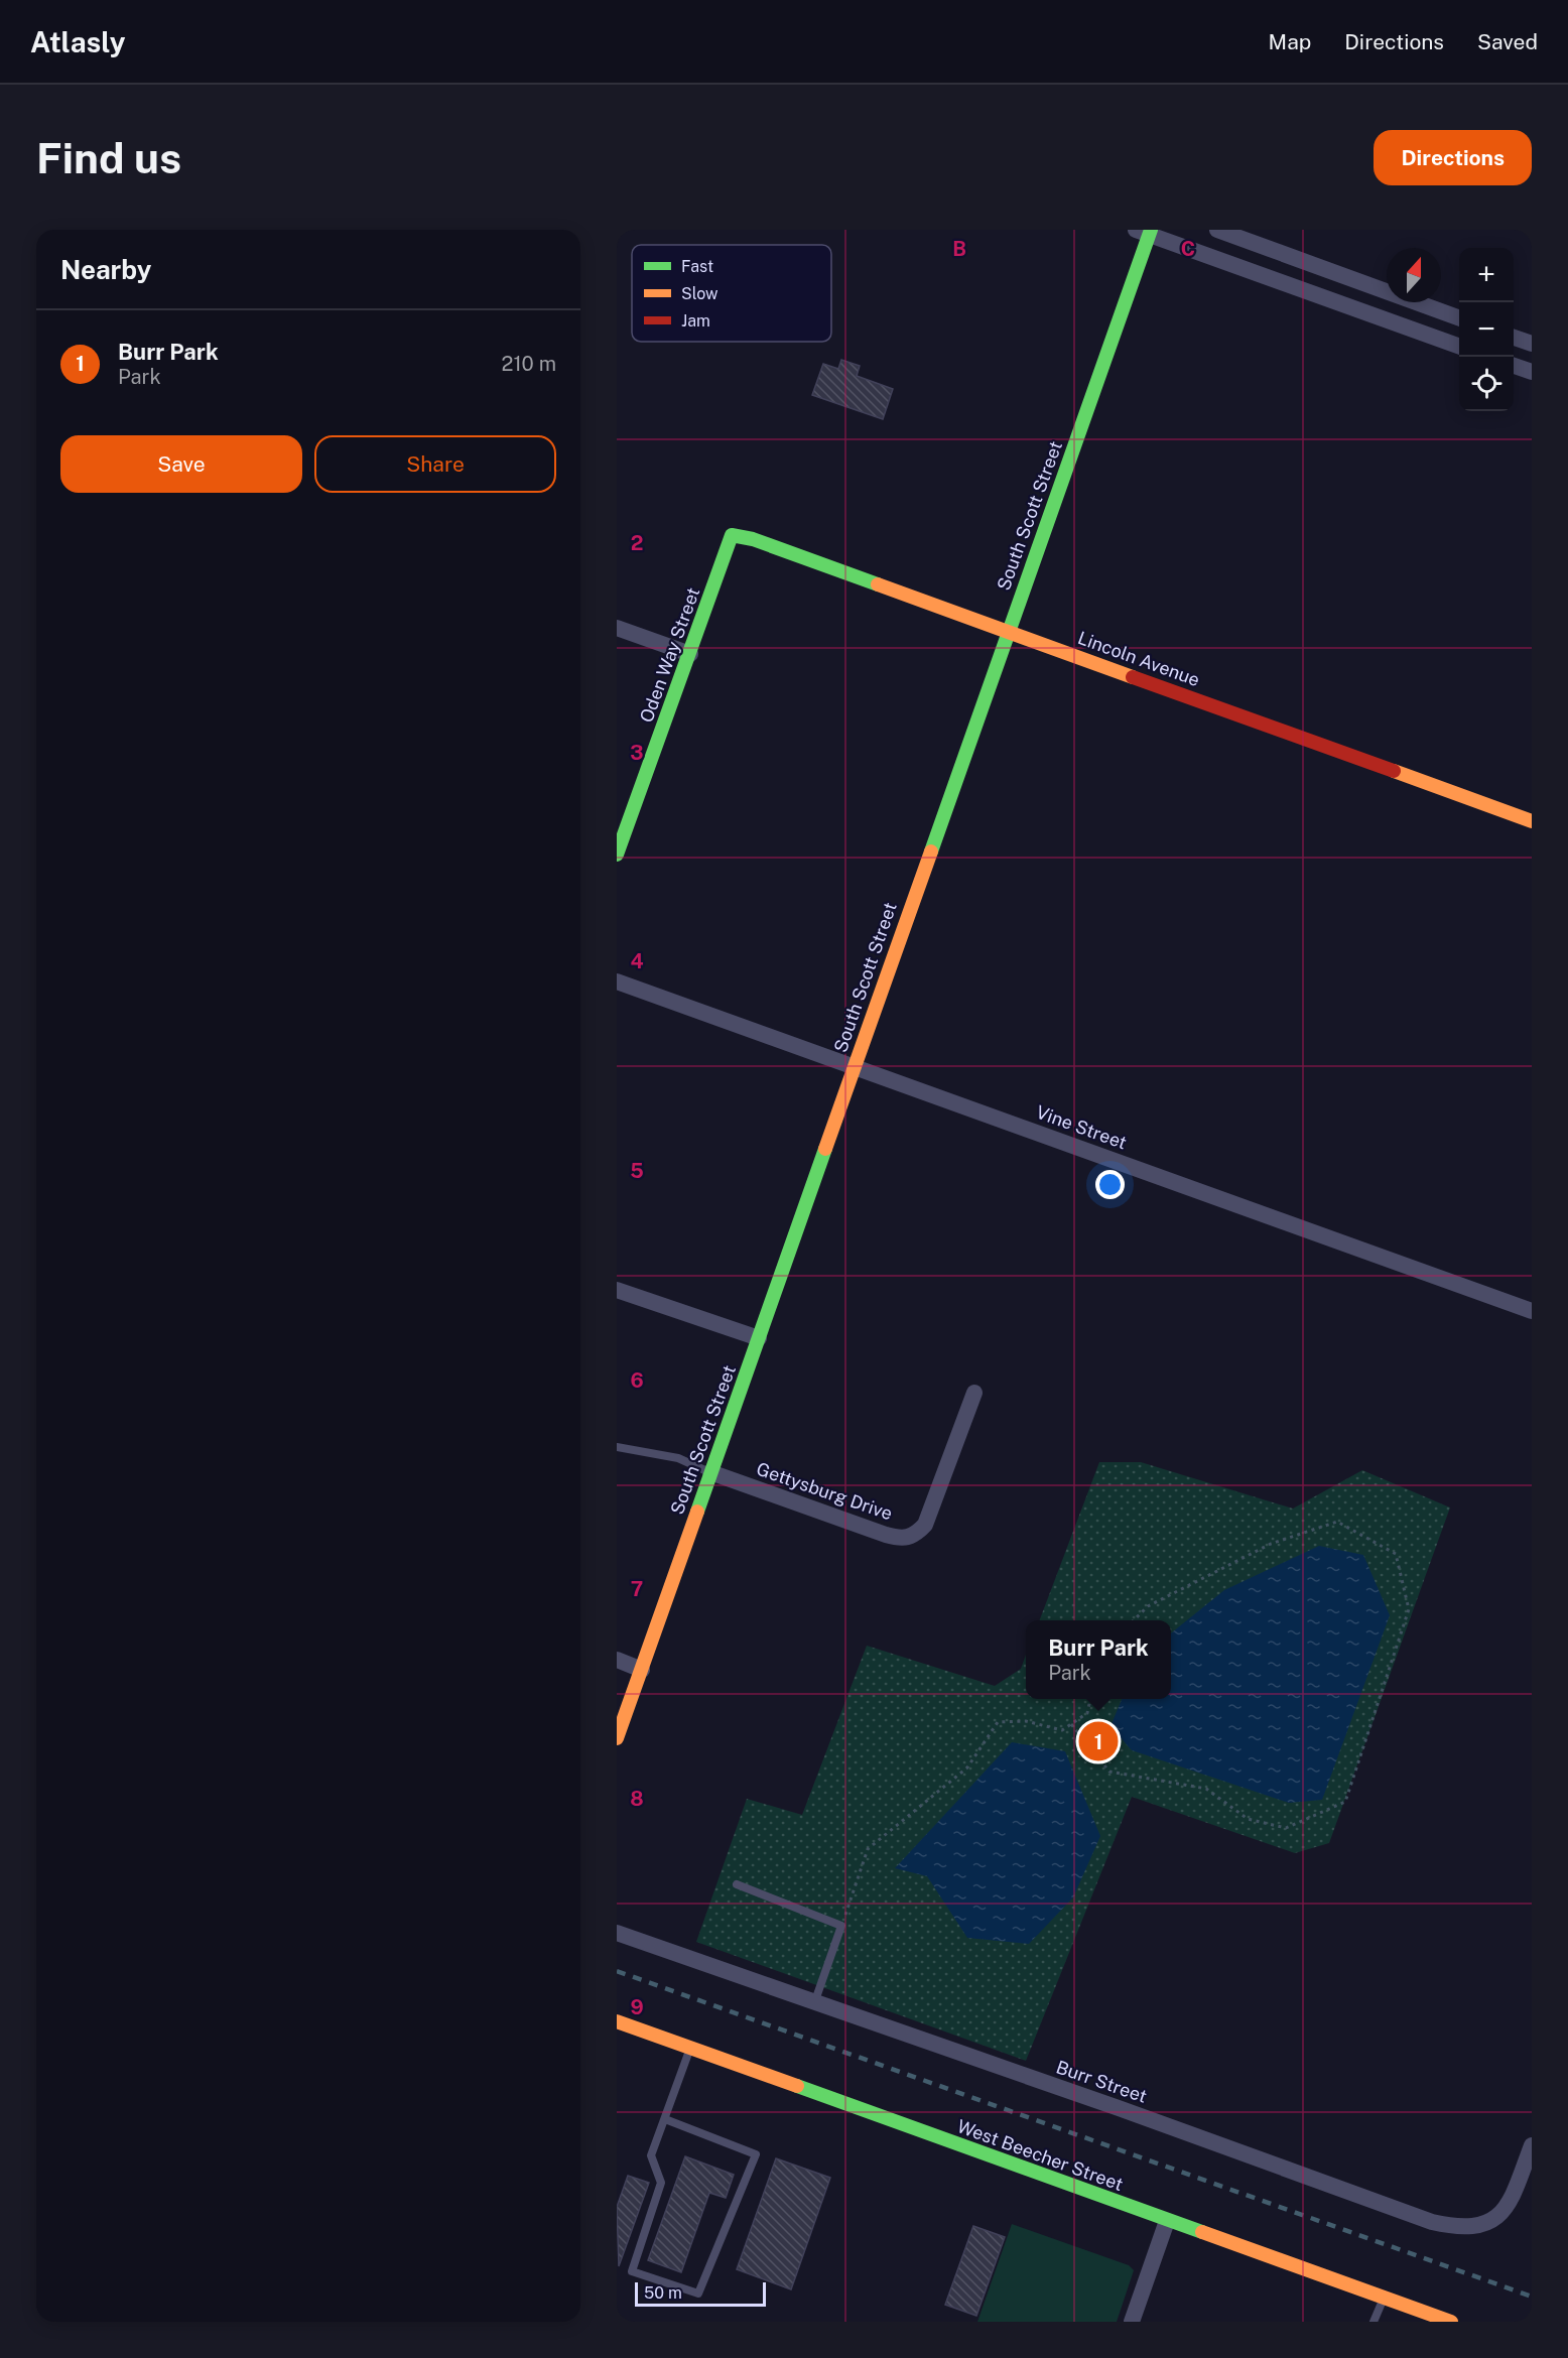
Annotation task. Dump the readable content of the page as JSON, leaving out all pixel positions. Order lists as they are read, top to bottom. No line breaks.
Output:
{"streets":{"street":["South Scott Street","Oden Way Street","Lincoln Avenue","Vine Street","Gettysburg Drive","Burr Street","West Beecher Street"]},"crossings":[["South Scott Street","Lincoln Avenue"],["South Scott Street","Vine Street"],["South Scott Street","Gettysburg Drive"],["Oden Way Street","Lincoln Avenue"]],"legend":["Fast","Slow","Jam"],"scale_bar":"50 m","north":"top","page":{"header":"Atlasly","nav":["Map","Directions","Saved"],"buttons":["Directions",["Save","Share"]],"title":"Find us","heading":"Nearby","map_buttons":["+","−"],"list":[{"mark":"1","name":"Burr Park","note":"Park","value":"210 m"}],"popup":["Burr Park","Park"],"pins":"1","scale":"50 m"},"grid":{"columns":["B","C"],"rows":["2","3","4","5","6","7","8","9"]}}
